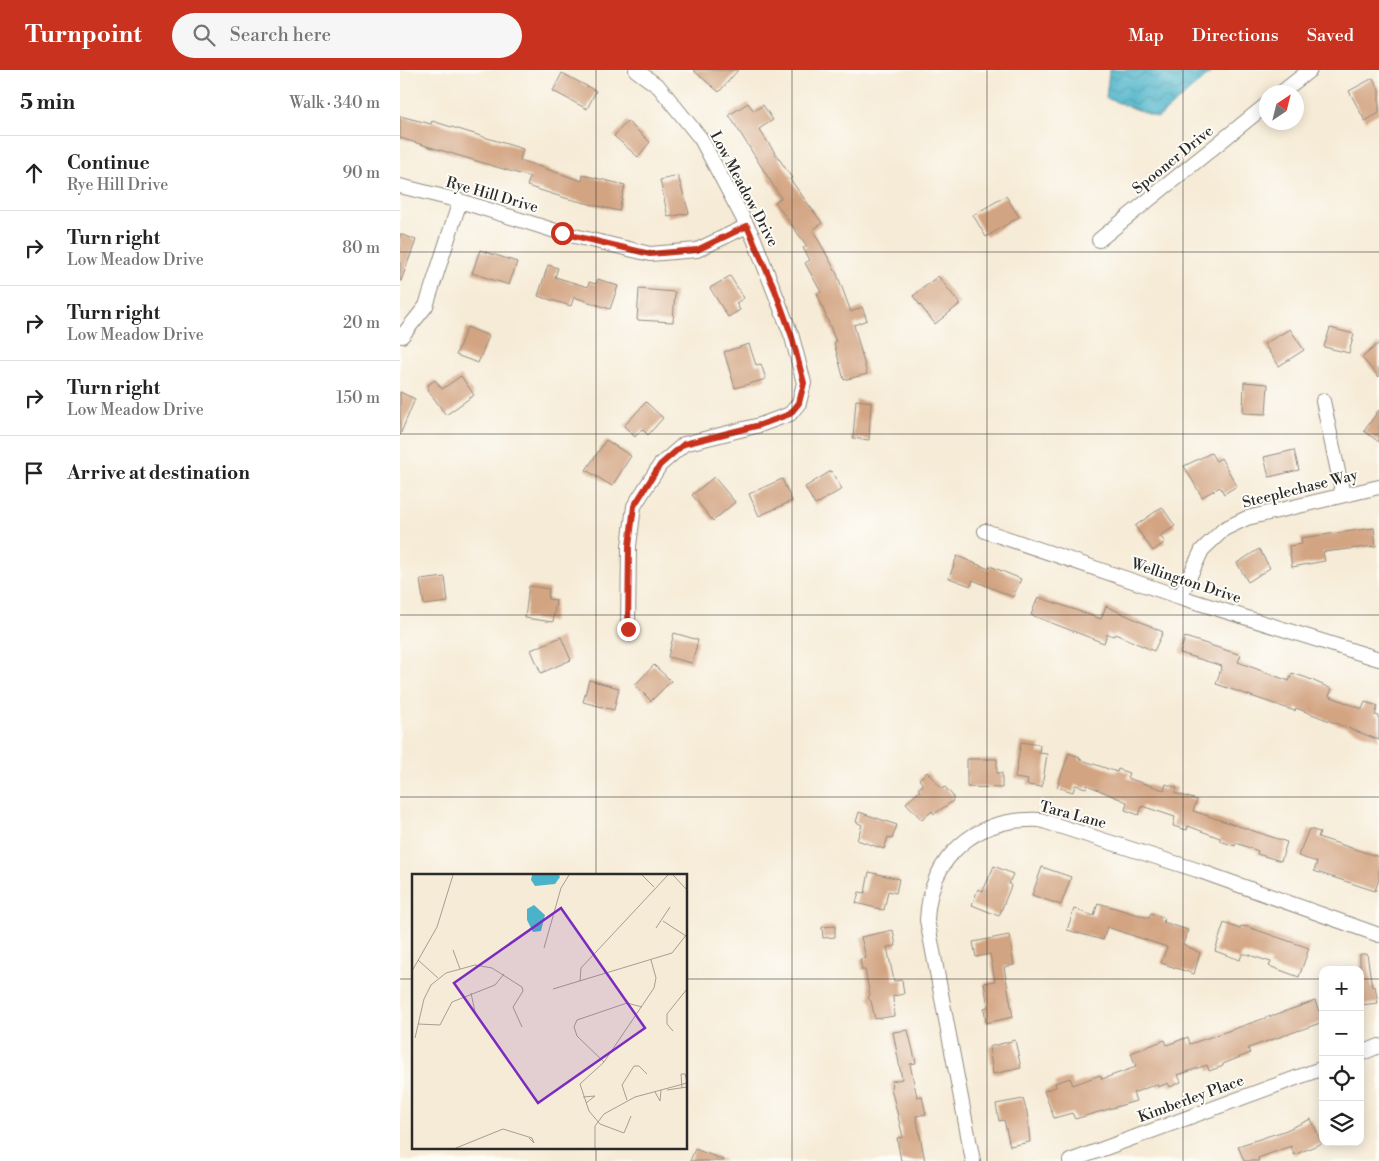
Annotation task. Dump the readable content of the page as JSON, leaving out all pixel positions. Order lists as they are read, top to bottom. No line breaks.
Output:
{"streets":{"street":["Spooner Drive","Low Meadow Drive","Rye Hill Drive","Steeplechase Way","Wellington Drive","Tara Lane","Kimberley Place"]},"crossings":[["Low Meadow Drive","Rye Hill Drive"],["Steeplechase Way","Wellington Drive"]],"north":"top right","page":{"header":"Turnpoint","search":"Search here","nav":["Map","Directions","Saved"],"heading":["5 min","Walk · 340 m"],"list":[["Continue","Rye Hill Drive","90 m"],["Turn right","Low Meadow Drive","80 m"],["Turn right","Low Meadow Drive","20 m"],["Turn right","Low Meadow Drive","150 m"],"Arrive at destination"],"map_buttons":["+","−"]}}
